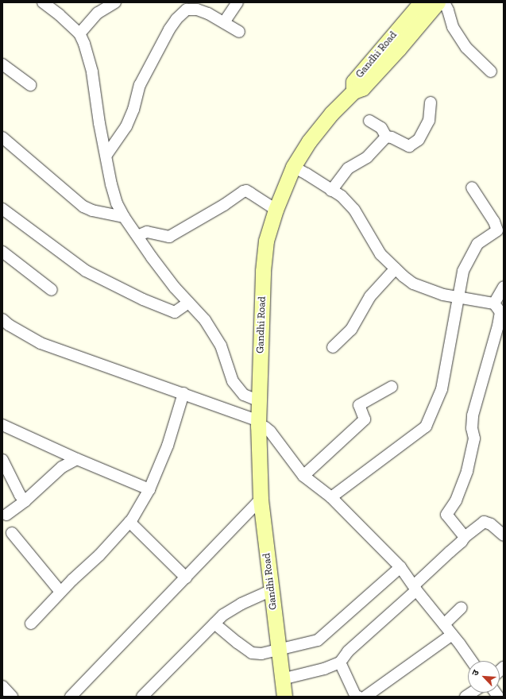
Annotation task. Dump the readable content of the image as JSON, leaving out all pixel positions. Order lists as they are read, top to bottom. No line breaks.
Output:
{"streets":{"main road":["Gandhi Road"]},"north":"top left"}
